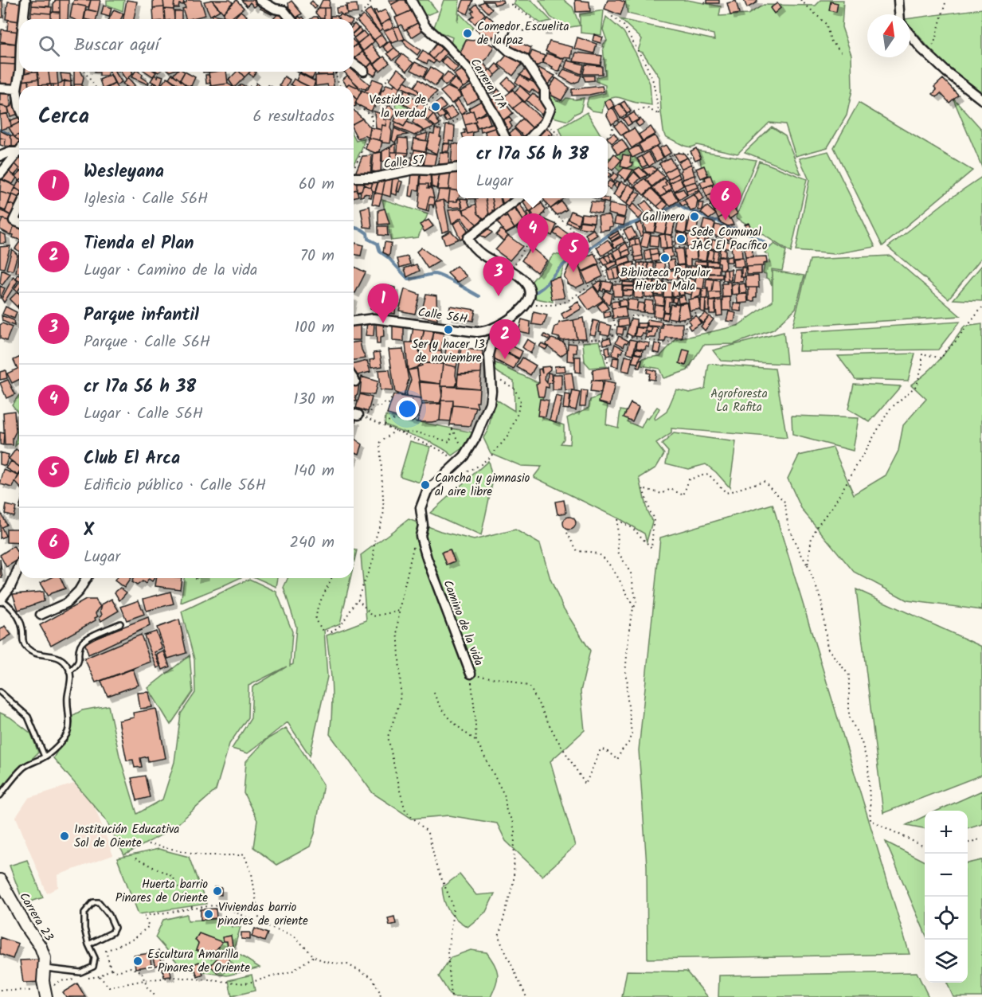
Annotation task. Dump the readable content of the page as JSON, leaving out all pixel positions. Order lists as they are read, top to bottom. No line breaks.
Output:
{"streets":{"street":["Carrera 17A","Calle 57","Calle 56H","Camino de la vida","Carrera 23"]},"crossings":[["Calle 56H","Camino de la vida"]],"parks":["Agroforesta La Rafita"],"places":["Comedor Escuelita de la paz","Vestidos de la verdad","Gallinero","Sede Comunal JAC El Pacífico","Biblioteca Popular Hierba Mala","Ser y hacer 13 de noviembre","Cancha y gimnasio al aire libre","Institución Educativa Sol de Oiente","Huerta barrio Pinares de Oriente","Viviendas barrio pinares de oriente","Escultura Amarilla - Pinares de Oriente"],"north":"top","page":{"search":"Buscar aquí","heading":["Cerca","6 resultados"],"popup":["cr 17a 56 h 38","Lugar"],"list":[{"mark":"1","name":"Wesleyana","note":"Iglesia · Calle 56H","value":"60 m"},{"mark":"2","name":"Tienda el Plan","note":"Lugar · Camino de la vida","value":"70 m"},{"mark":"3","name":"Parque infantil","note":"Parque · Calle 56H","value":"100 m"},{"mark":"4","name":"cr 17a 56 h 38","note":"Lugar · Calle 56H","value":"130 m"},{"mark":"5","name":"Club El Arca","note":"Edificio público · Calle 56H","value":"140 m"},{"mark":"6","name":"X","note":"Lugar","value":"240 m"}],"pins":["6","4","5","3","1","2"],"map_buttons":["+","−"]}}
